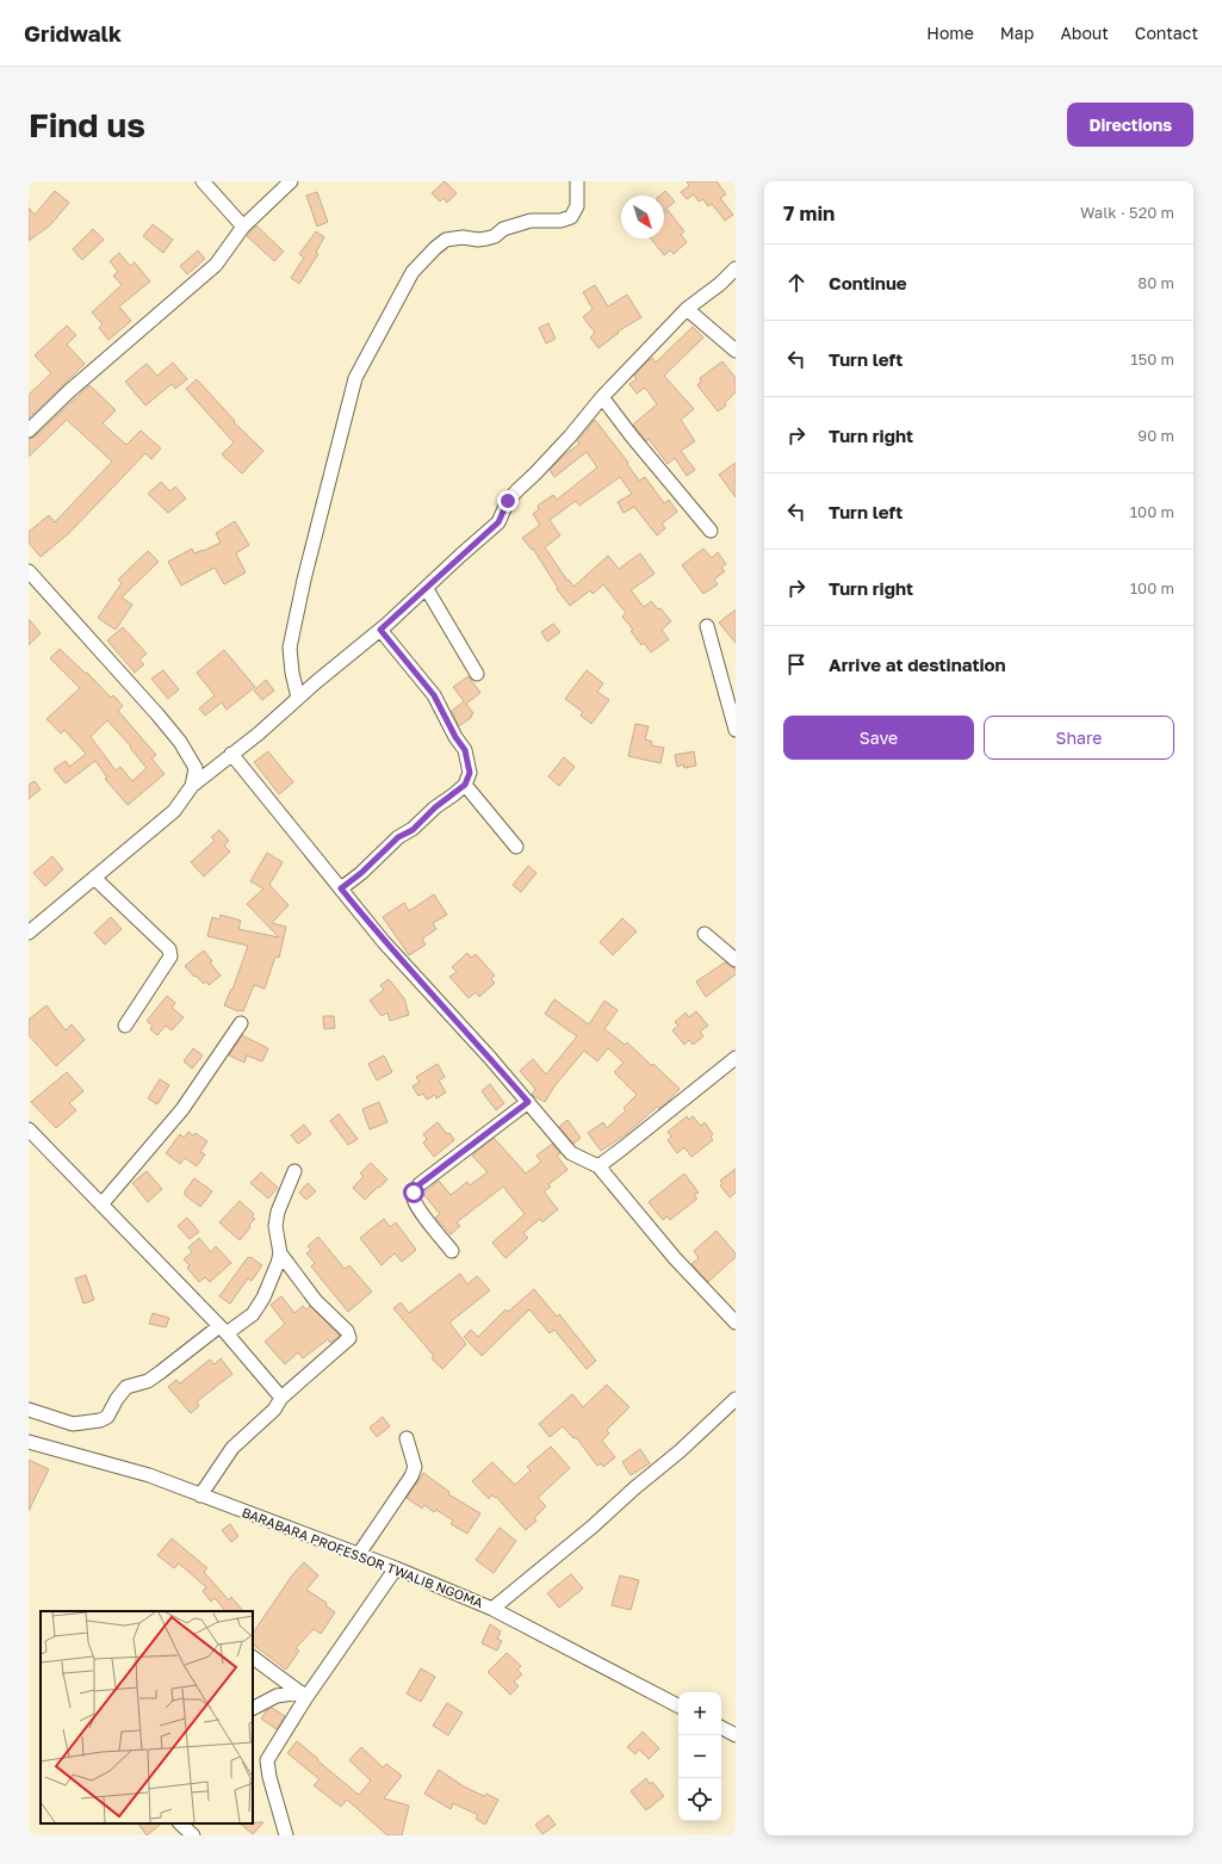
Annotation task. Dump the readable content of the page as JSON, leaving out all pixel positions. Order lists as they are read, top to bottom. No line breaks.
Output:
{"streets":{"street":["BARABARA PROFESSOR TWALIB NGOMA"]},"north":"bottom right","page":{"header":"Gridwalk","nav":["Home","Map","About","Contact"],"buttons":["Directions",["Save","Share"]],"title":"Find us","heading":["7 min","Walk · 520 m"],"list":[["Continue","80 m"],["Turn left","150 m"],["Turn right","90 m"],["Turn left","100 m"],["Turn right","100 m"],"Arrive at destination"],"map_buttons":["+","−"]}}
